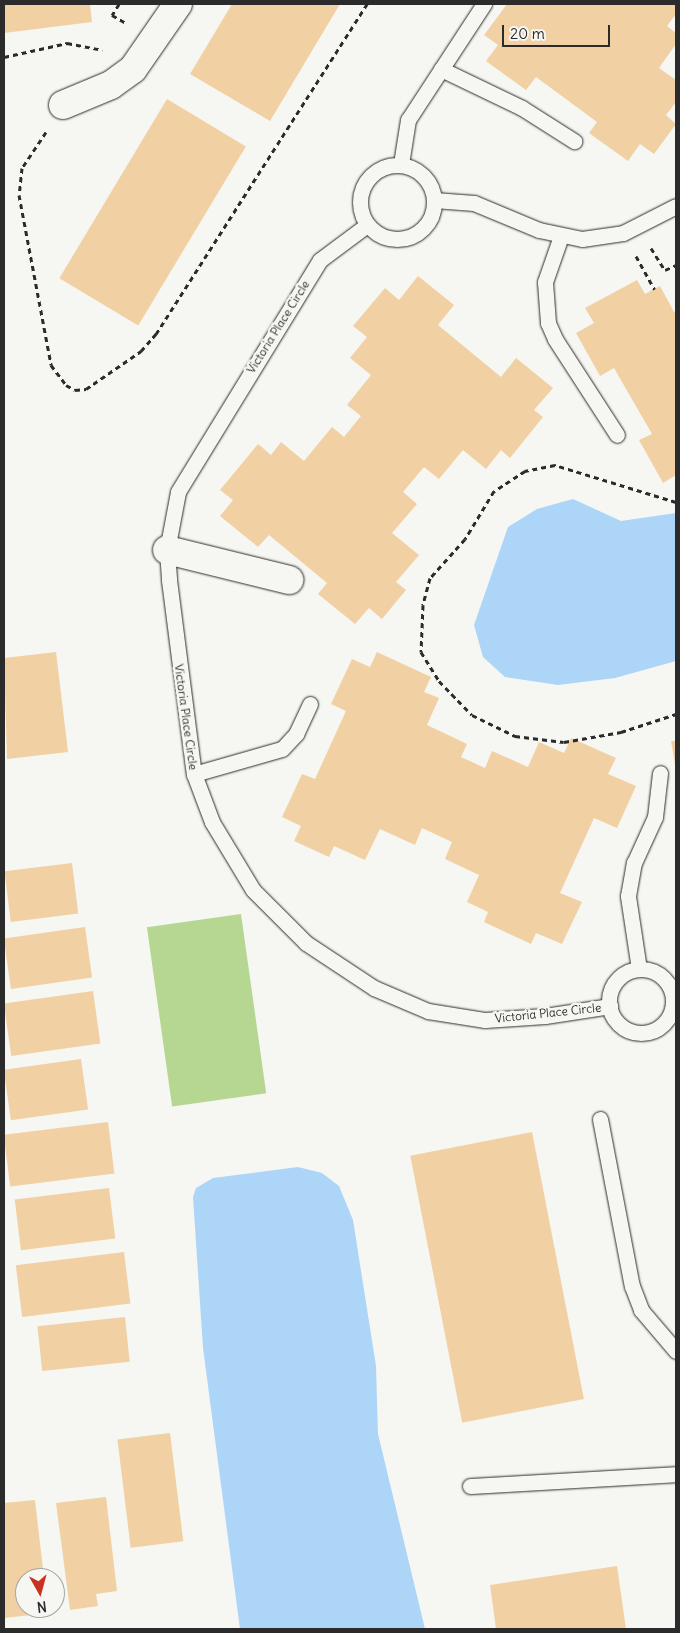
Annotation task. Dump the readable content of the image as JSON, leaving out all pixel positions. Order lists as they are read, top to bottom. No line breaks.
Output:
{"streets":{"lane":["Victoria Place Circle"]},"scale_bar":"20 m","north":"bottom"}
